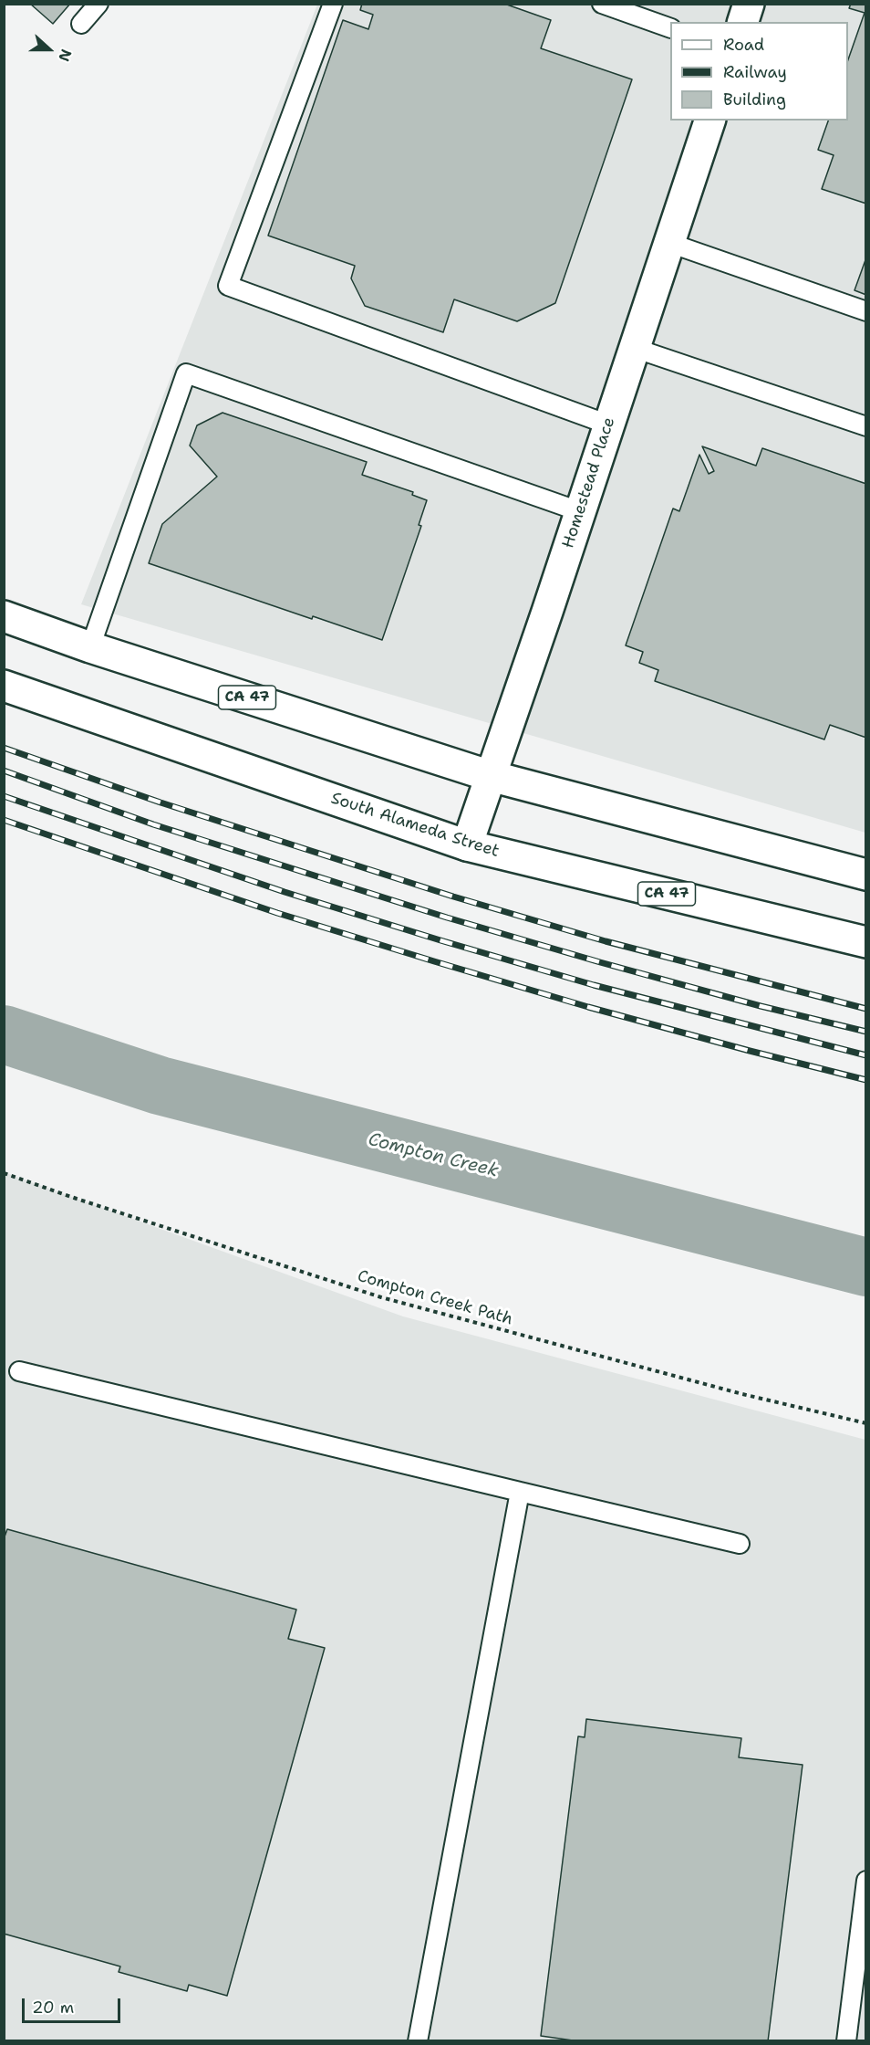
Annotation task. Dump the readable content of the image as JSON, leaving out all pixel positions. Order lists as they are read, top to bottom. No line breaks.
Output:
{"streets":{"main road":["Homestead Place","CA 47","South Alameda Street"],"path":["Compton Creek Path"]},"crossings":[["Homestead Place","CA 47"],["Homestead Place","South Alameda Street"]],"water":["Compton Creek"],"legend":["Road","Railway","Building"],"scale_bar":"20 m","north":"right"}
